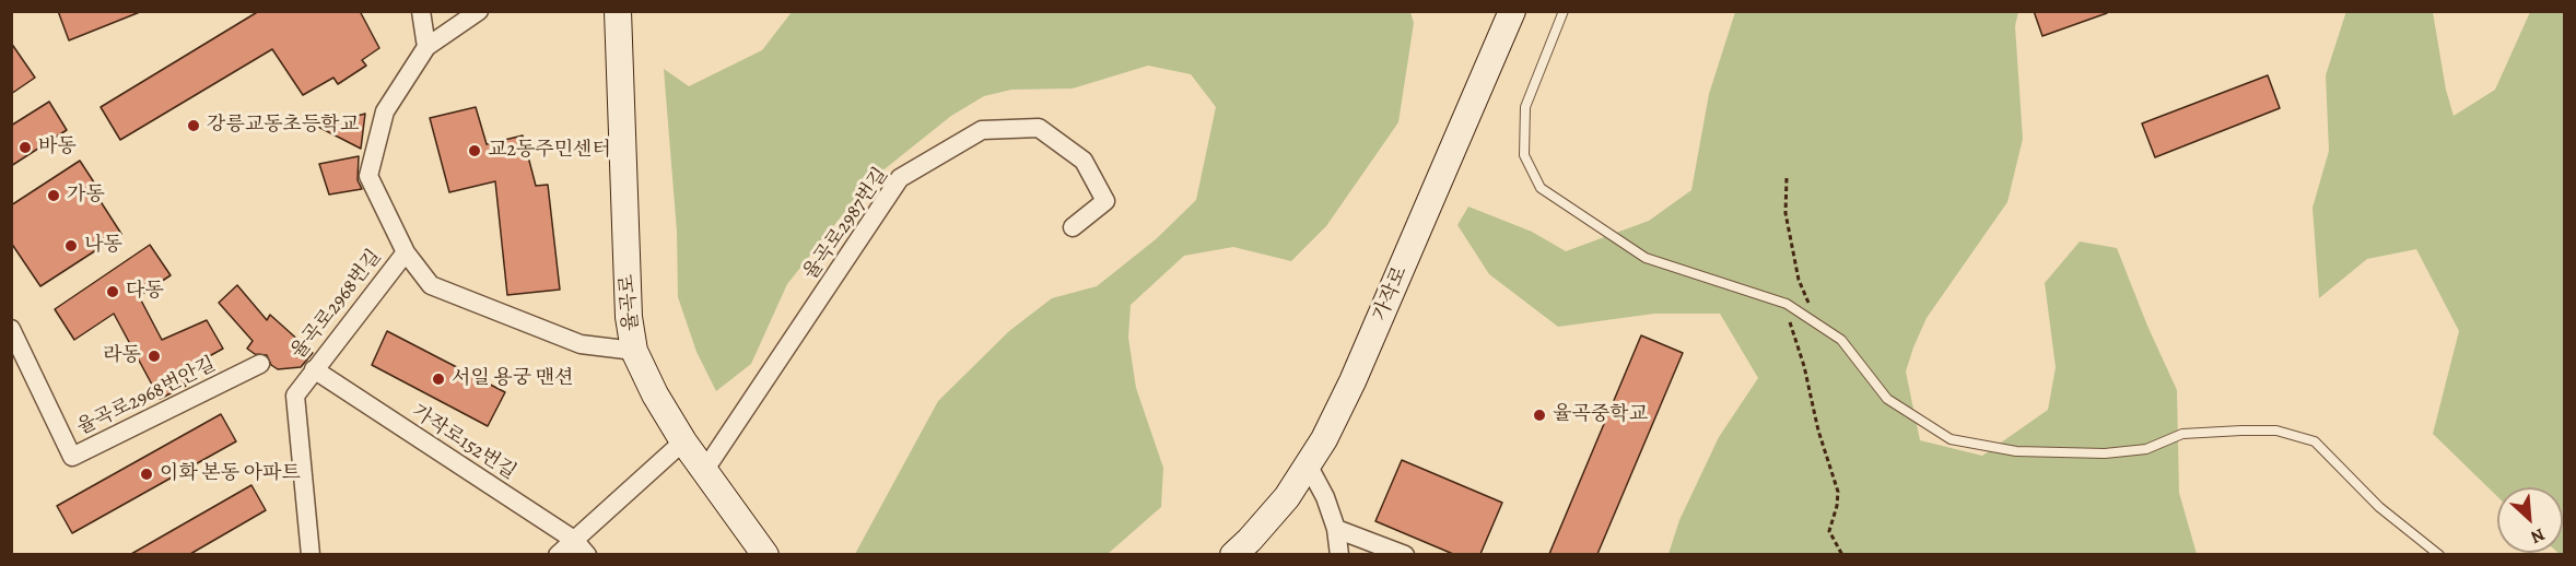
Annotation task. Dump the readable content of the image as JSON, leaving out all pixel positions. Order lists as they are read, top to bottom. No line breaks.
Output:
{"streets":{"street":["율곡로2987번길","가작로","율곡로","율곡로2968번길","율곡로2968번안길","가작로152번길"]},"crossings":[["율곡로2987번길","율곡로"],["율곡로2968번길","가작로152번길"]],"places":["강릉교동초등학교","바동","교2동주민센터","가동","나동","다동","라동","서일 용궁 맨션","율곡중학교","이화 본동 아파트"],"north":"bottom right"}
